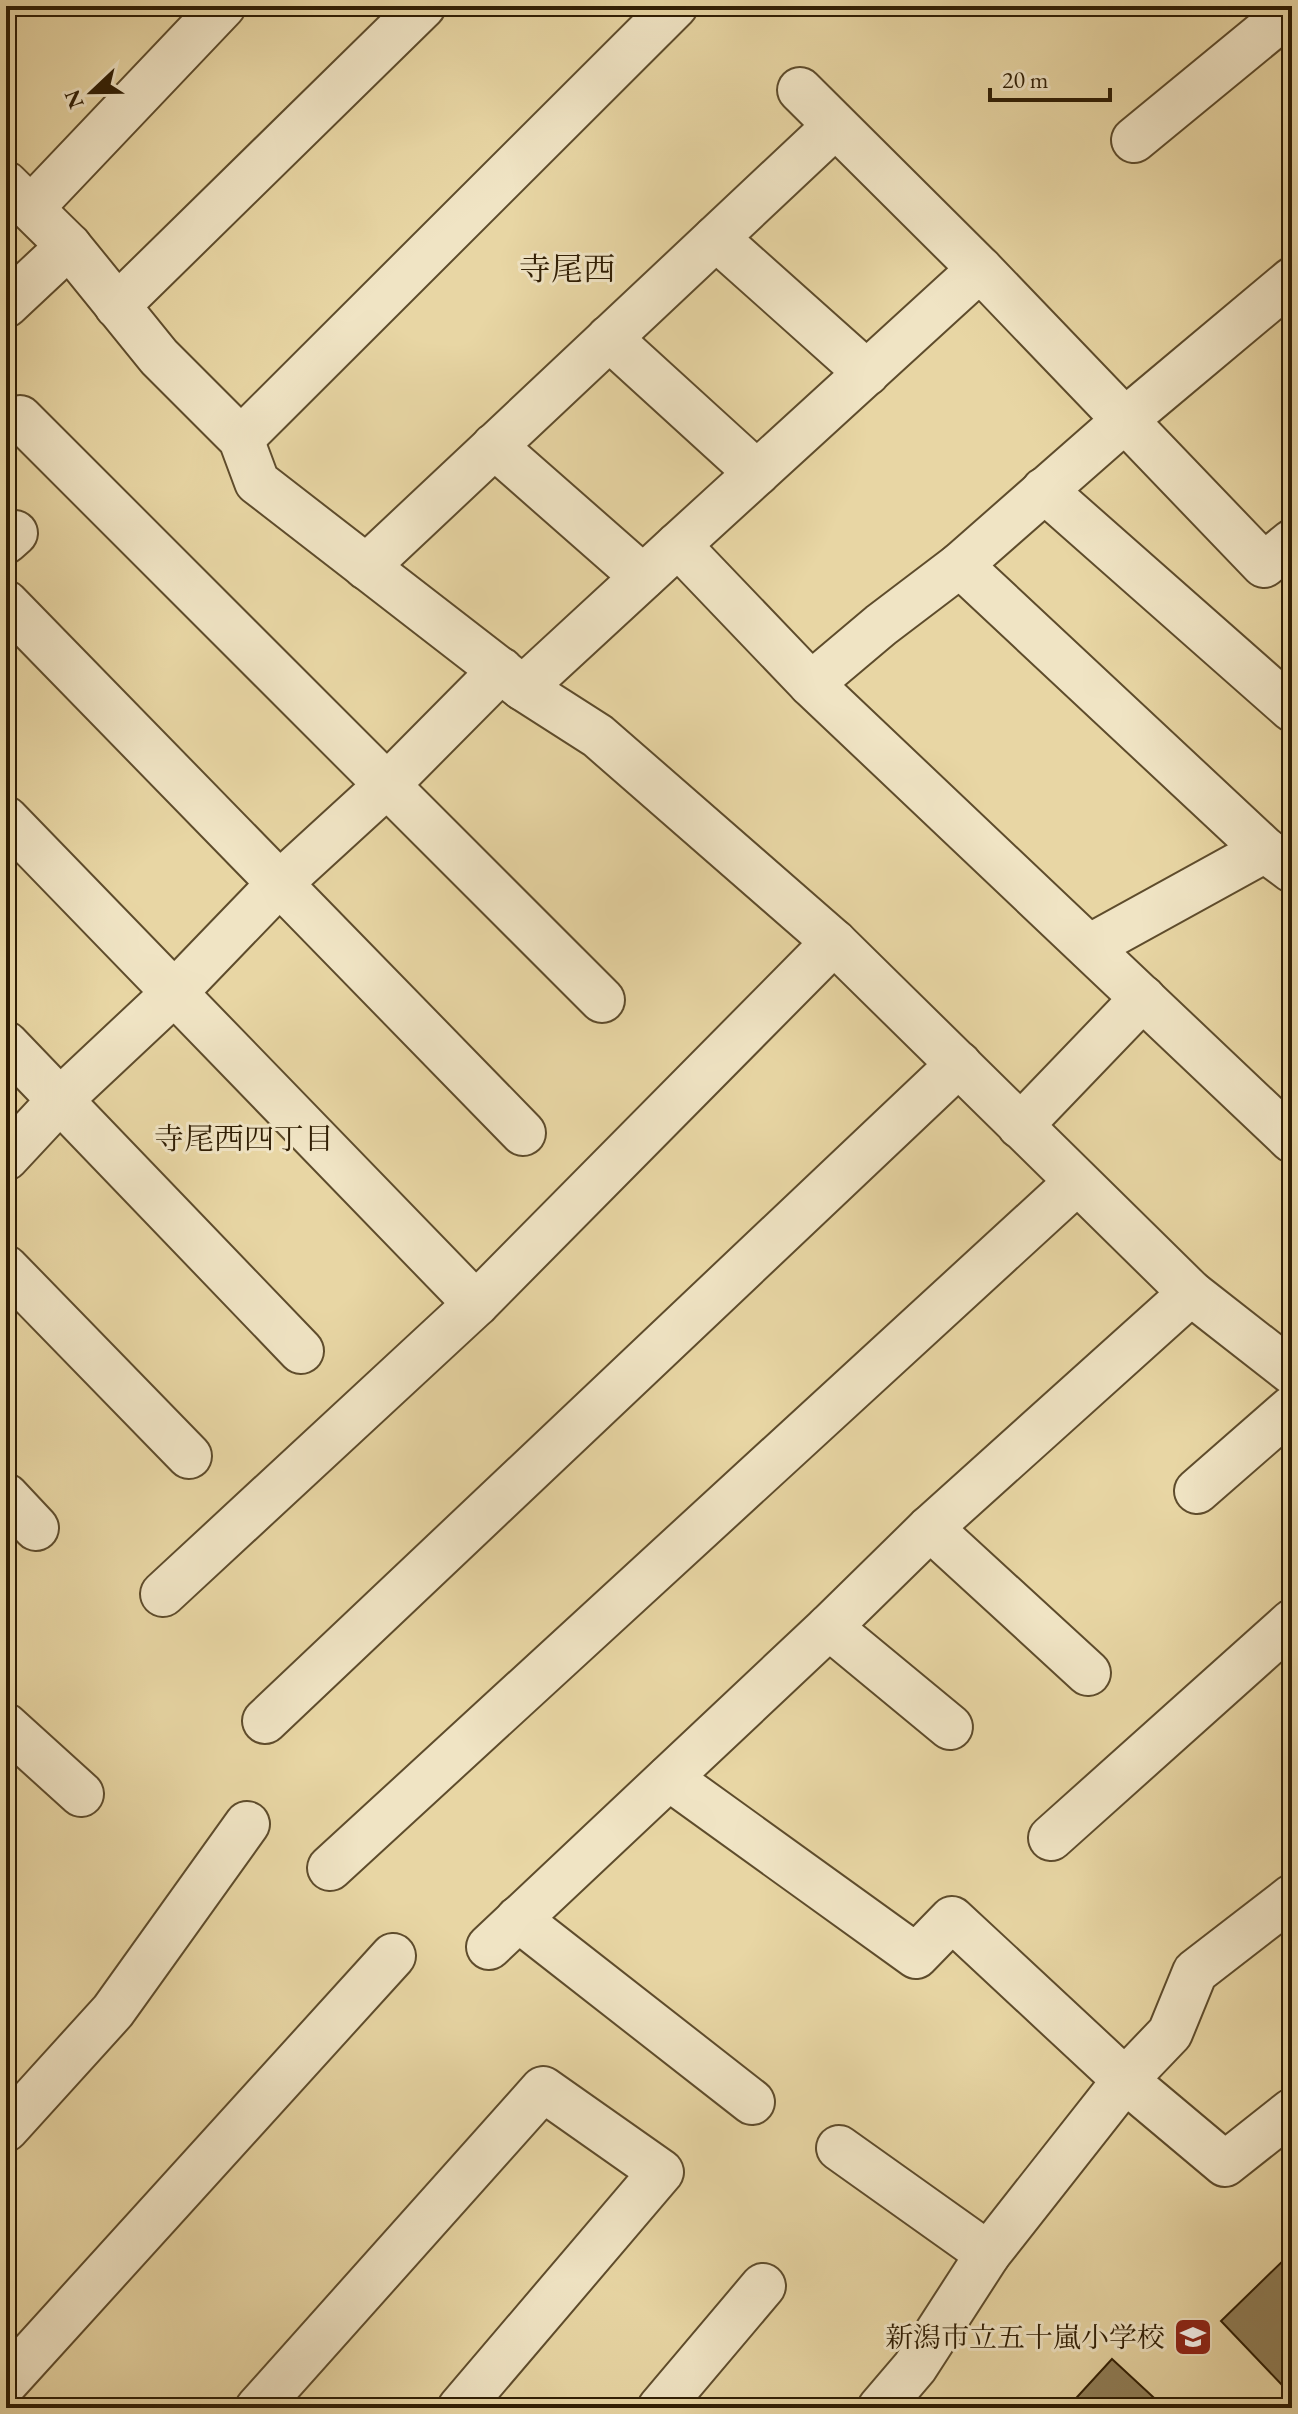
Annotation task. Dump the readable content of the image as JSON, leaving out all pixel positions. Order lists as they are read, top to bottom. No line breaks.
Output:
{"districts":["寺尾西","寺尾西四丁目"],"places":{"school or university":["新潟市立五十嵐小学校"]},"scale_bar":"20 m","north":"left"}
